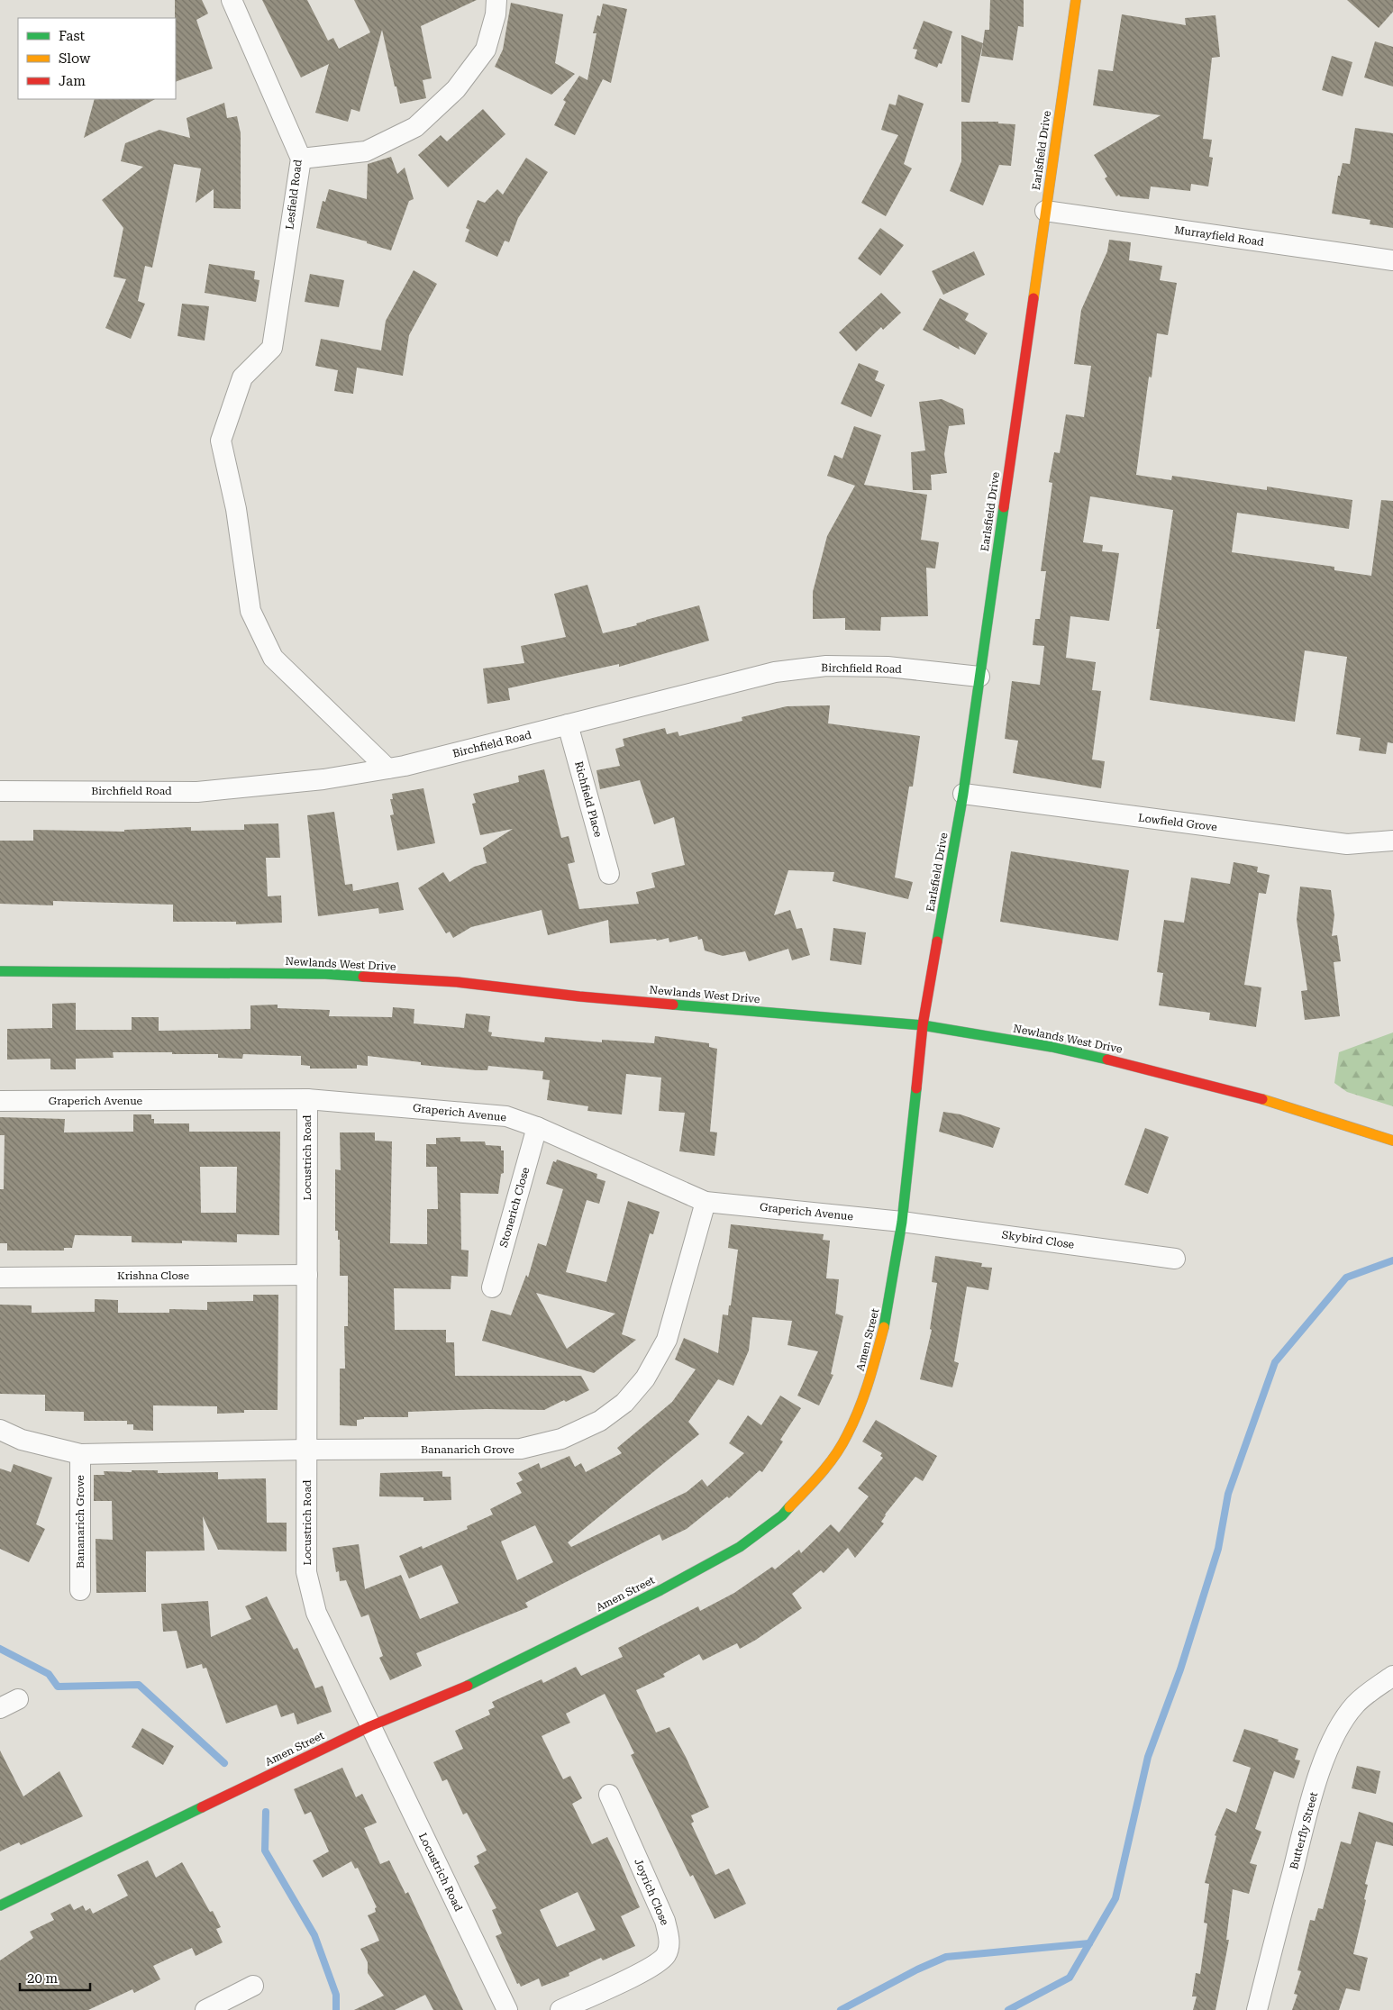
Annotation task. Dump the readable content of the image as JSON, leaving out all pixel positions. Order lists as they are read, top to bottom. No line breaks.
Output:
{"streets":{"street":["Earlsfield Drive","Lesfield Road","Murrayfield Road","Birchfield Road","Richfield Place","Lowfield Grove","Newlands West Drive","Graperich Avenue","Locustrich Road","Stonerich Close","Skybird Close","Krishna Close","Amen Street","Bananarich Grove","Butterfly Street","Joyrich Close"]},"crossings":[["Earlsfield Drive","Murrayfield Road"],["Earlsfield Drive","Birchfield Road"],["Earlsfield Drive","Lowfield Grove"],["Earlsfield Drive","Newlands West Drive"],["Earlsfield Drive","Amen Street"],["Lesfield Road","Birchfield Road"],["Birchfield Road","Richfield Place"],["Newlands West Drive","Amen Street"],["Graperich Avenue","Locustrich Road"],["Graperich Avenue","Stonerich Close"],["Graperich Avenue","Skybird Close"],["Graperich Avenue","Amen Street"],["Graperich Avenue","Bananarich Grove"],["Locustrich Road","Krishna Close"],["Locustrich Road","Amen Street"],["Locustrich Road","Bananarich Grove"],["Skybird Close","Amen Street"]],"legend":["Fast","Slow","Jam"],"scale_bar":"20 m"}
